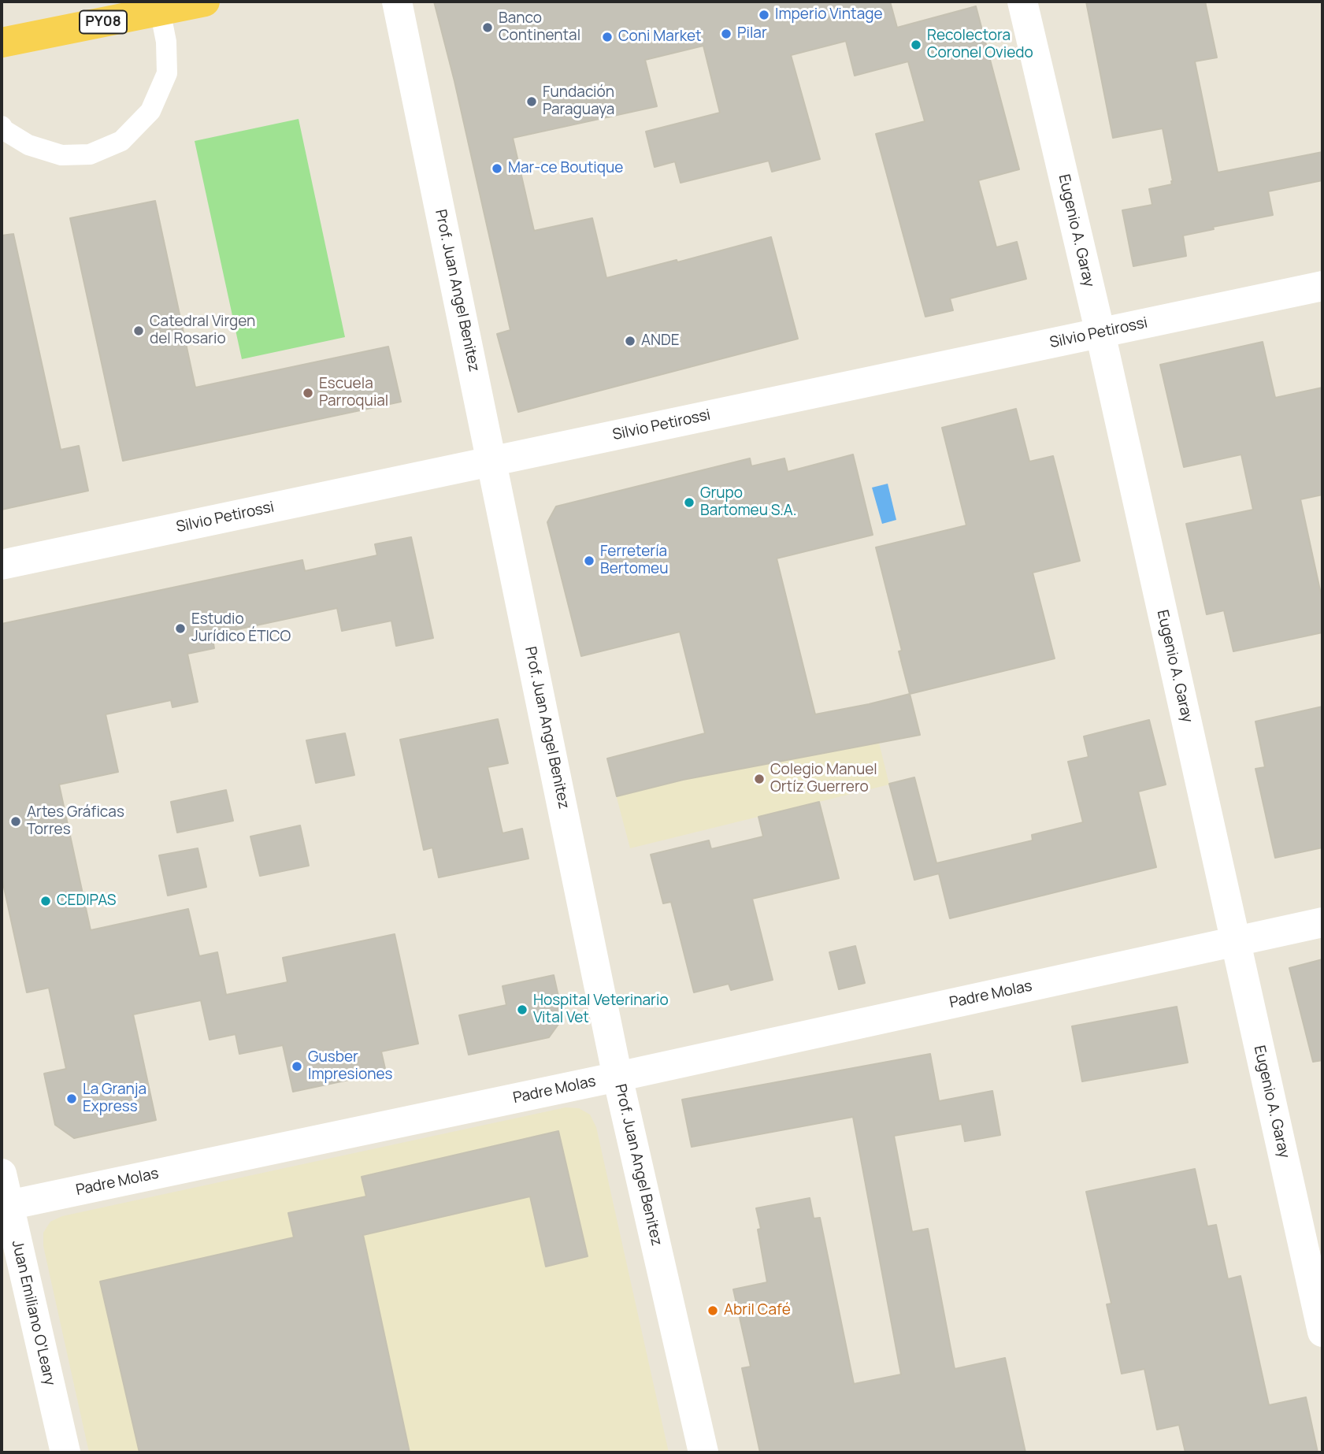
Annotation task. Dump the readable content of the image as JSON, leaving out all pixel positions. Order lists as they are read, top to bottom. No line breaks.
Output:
{"streets":{"highway":["PY08"],"street":["Eugenio A. Garay","Prof. Juan Angel Benitez","Silvio Petirossi","Padre Molas","Juan Emiliano O'Leary"]},"crossings":[["Eugenio A. Garay","Silvio Petirossi"],["Eugenio A. Garay","Padre Molas"],["Prof. Juan Angel Benitez","Silvio Petirossi"],["Prof. Juan Angel Benitez","Padre Molas"],["Padre Molas","Juan Emiliano O'Leary"]],"places":["Imperio Vintage","Banco Continental","Pilar","Coni Market","Recolectora Coronel Oviedo","Fundación Paraguaya","Mar-ce Boutique","Catedral Virgen del Rosario","ANDE","Escuela Parroquial","Grupo Bartomeu S.A.","Ferretería Bertomeu","Estudio Jurídico ÉTICO","Colegio Manuel Ortíz Guerrero","Artes Gráficas Torres","CEDIPAS","Hospital Veterinario Vital Vet","Gusber Impresiones","La Granja Express","Abril Café"]}
